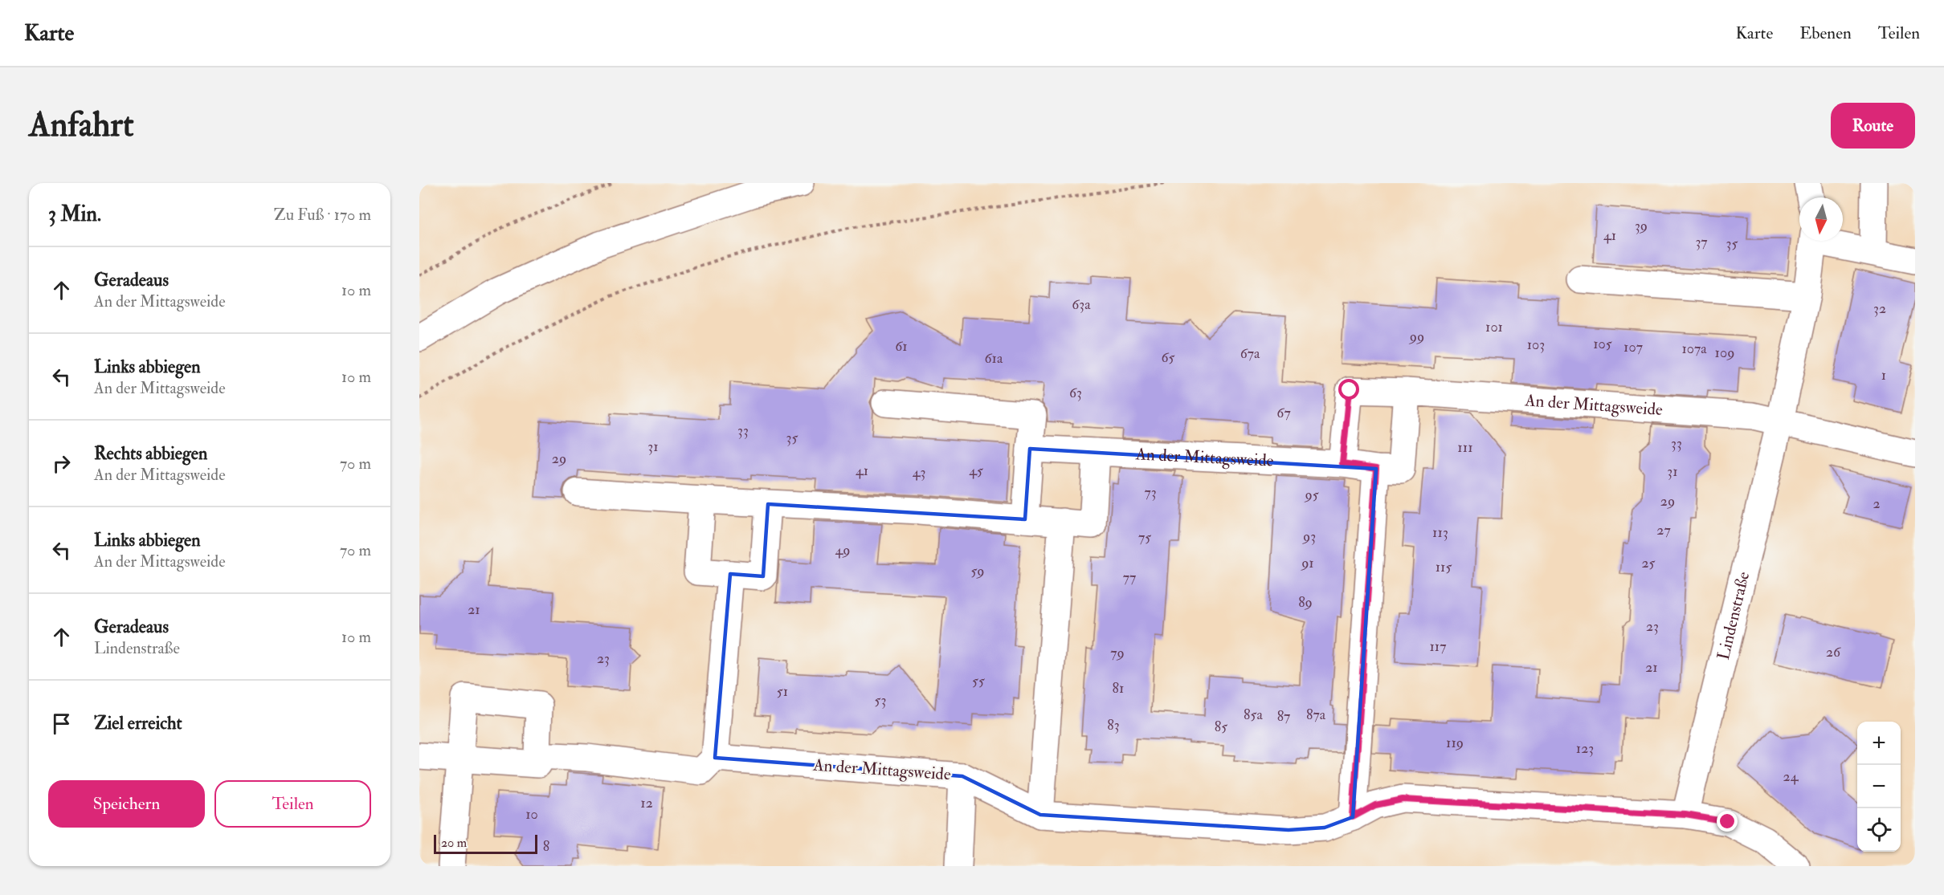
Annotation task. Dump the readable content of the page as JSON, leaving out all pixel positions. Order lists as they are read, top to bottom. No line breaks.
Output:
{"streets":{"street":["An der Mittagsweide","Lindenstraße"]},"crossings":[["An der Mittagsweide","Lindenstraße"]],"house_numbers":["39","41","37","35","63a","32","101","99","105","103","61","107","107a","109","67a","65","61a","1","63","67","33","35","33","31","111","29","41","45","31","43","73","95","29","2","27","113","93","75","49","91","25","115","59","77","89","21","23","117","26","79","23","21","55","81","51","53","85a","87a","87","83","85","119","123","24","12","10","8"],"scale_bar":"20 m","north":"bottom","page":{"header":"Karte","nav":["Karte","Ebenen","Teilen"],"buttons":["Route",["Speichern","Teilen"]],"title":"Anfahrt","heading":["3 Min.","Zu Fuß · 170 m"],"list":[["Geradeaus","An der Mittagsweide","10 m"],["Links abbiegen","An der Mittagsweide","10 m"],["Rechts abbiegen","An der Mittagsweide","70 m"],["Links abbiegen","An der Mittagsweide","70 m"],["Geradeaus","Lindenstraße","10 m"],"Ziel erreicht"],"map_buttons":["+","−"],"scale":"20 m"}}
